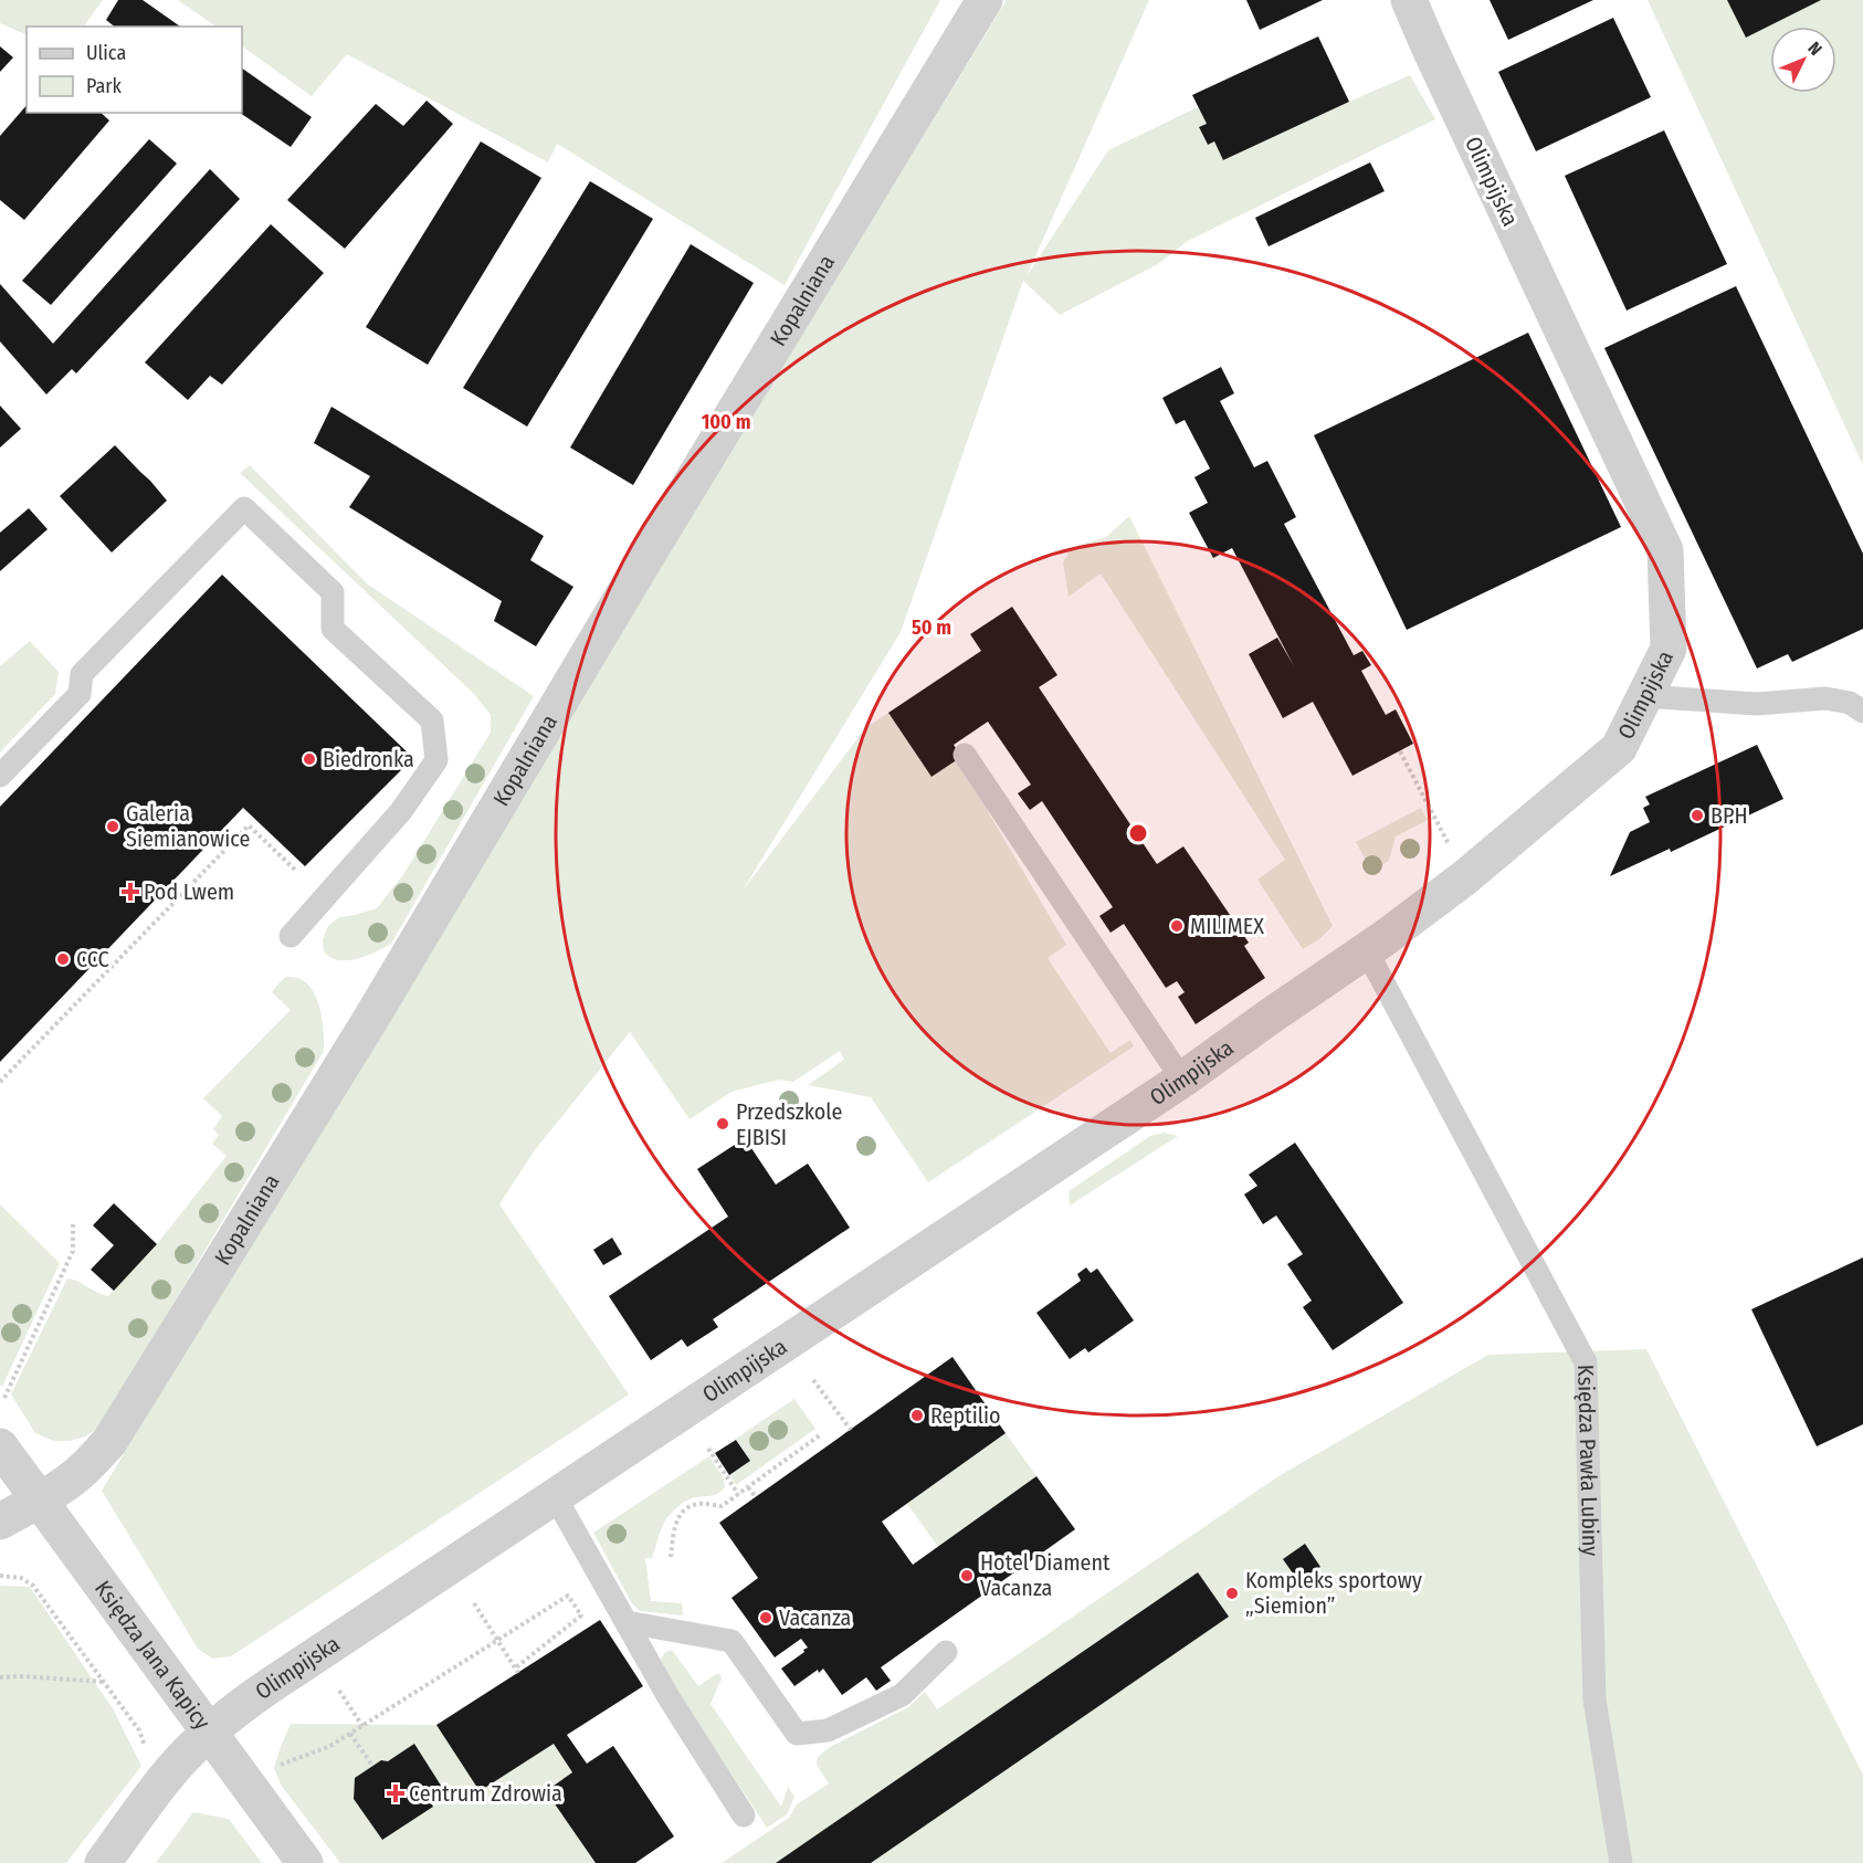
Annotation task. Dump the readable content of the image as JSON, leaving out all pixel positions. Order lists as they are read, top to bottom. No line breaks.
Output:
{"streets":{"street":["Olimpijska","Kopalniana","Księdza Jana Kapicy"],"lane":["Księdza Pawła Lubiny"]},"crossings":[["Olimpijska","Księdza Pawła Lubiny"],["Olimpijska","Księdza Jana Kapicy"],["Kopalniana","Księdza Jana Kapicy"]],"places":{"other":["Biedronka","BPH","Galeria Siemianowice","MILIMEX","CCC","Przedszkole EJBISI","Reptilio","Hotel Diament Vacanza","Kompleks sportowy „Siemion”","Vacanza"],"health":["Pod Lwem","Centrum Zdrowia"]},"legend":["Ulica","Park"],"north":"top right","rings":["100 m","50 m"]}
